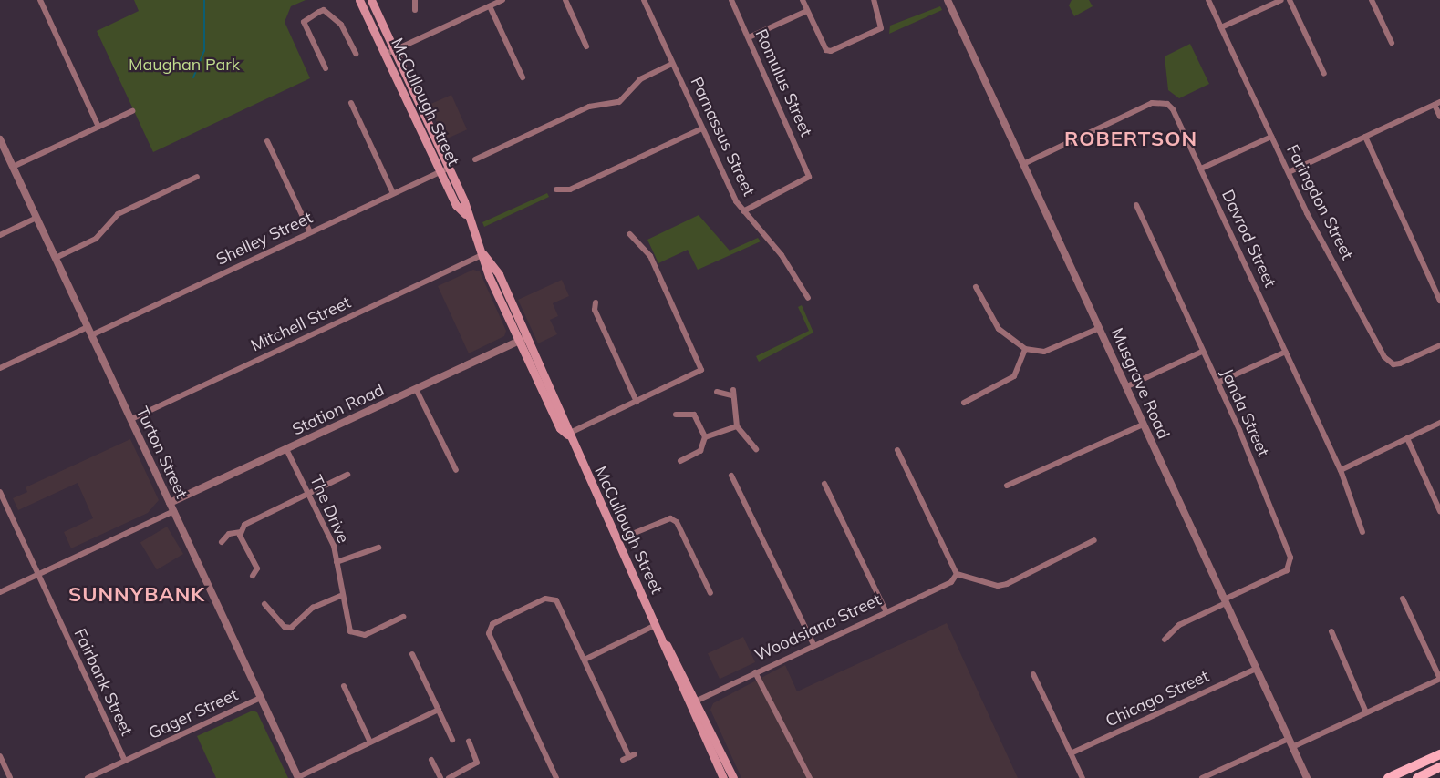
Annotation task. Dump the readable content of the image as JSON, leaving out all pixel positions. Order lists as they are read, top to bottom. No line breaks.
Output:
{"streets":{"main road":["McCullough Street"],"street":["Romulus Street","Parnassus Street","Faringdon Street","Shelley Street","Davrod Street","Mitchell Street","Musgrave Road","Station Road","Janda Street","Turton Street","The Drive","Woodsiana Street","Fairbank Street","Chicago Street","Gager Street"]},"crossings":[["Romulus Street","Parnassus Street"],["McCullough Street","Shelley Street"],["McCullough Street","Mitchell Street"],["McCullough Street","Station Road"],["McCullough Street","Woodsiana Street"],["Shelley Street","Turton Street"],["Davrod Street","Musgrave Road"],["Mitchell Street","Turton Street"],["Musgrave Road","Janda Street"],["Musgrave Road","Chicago Street"],["Station Road","Turton Street"],["Station Road","The Drive"],["Turton Street","Gager Street"],["Fairbank Street","Gager Street"]],"districts":["ROBERTSON","SUNNYBANK"],"parks":["Maughan Park"]}
